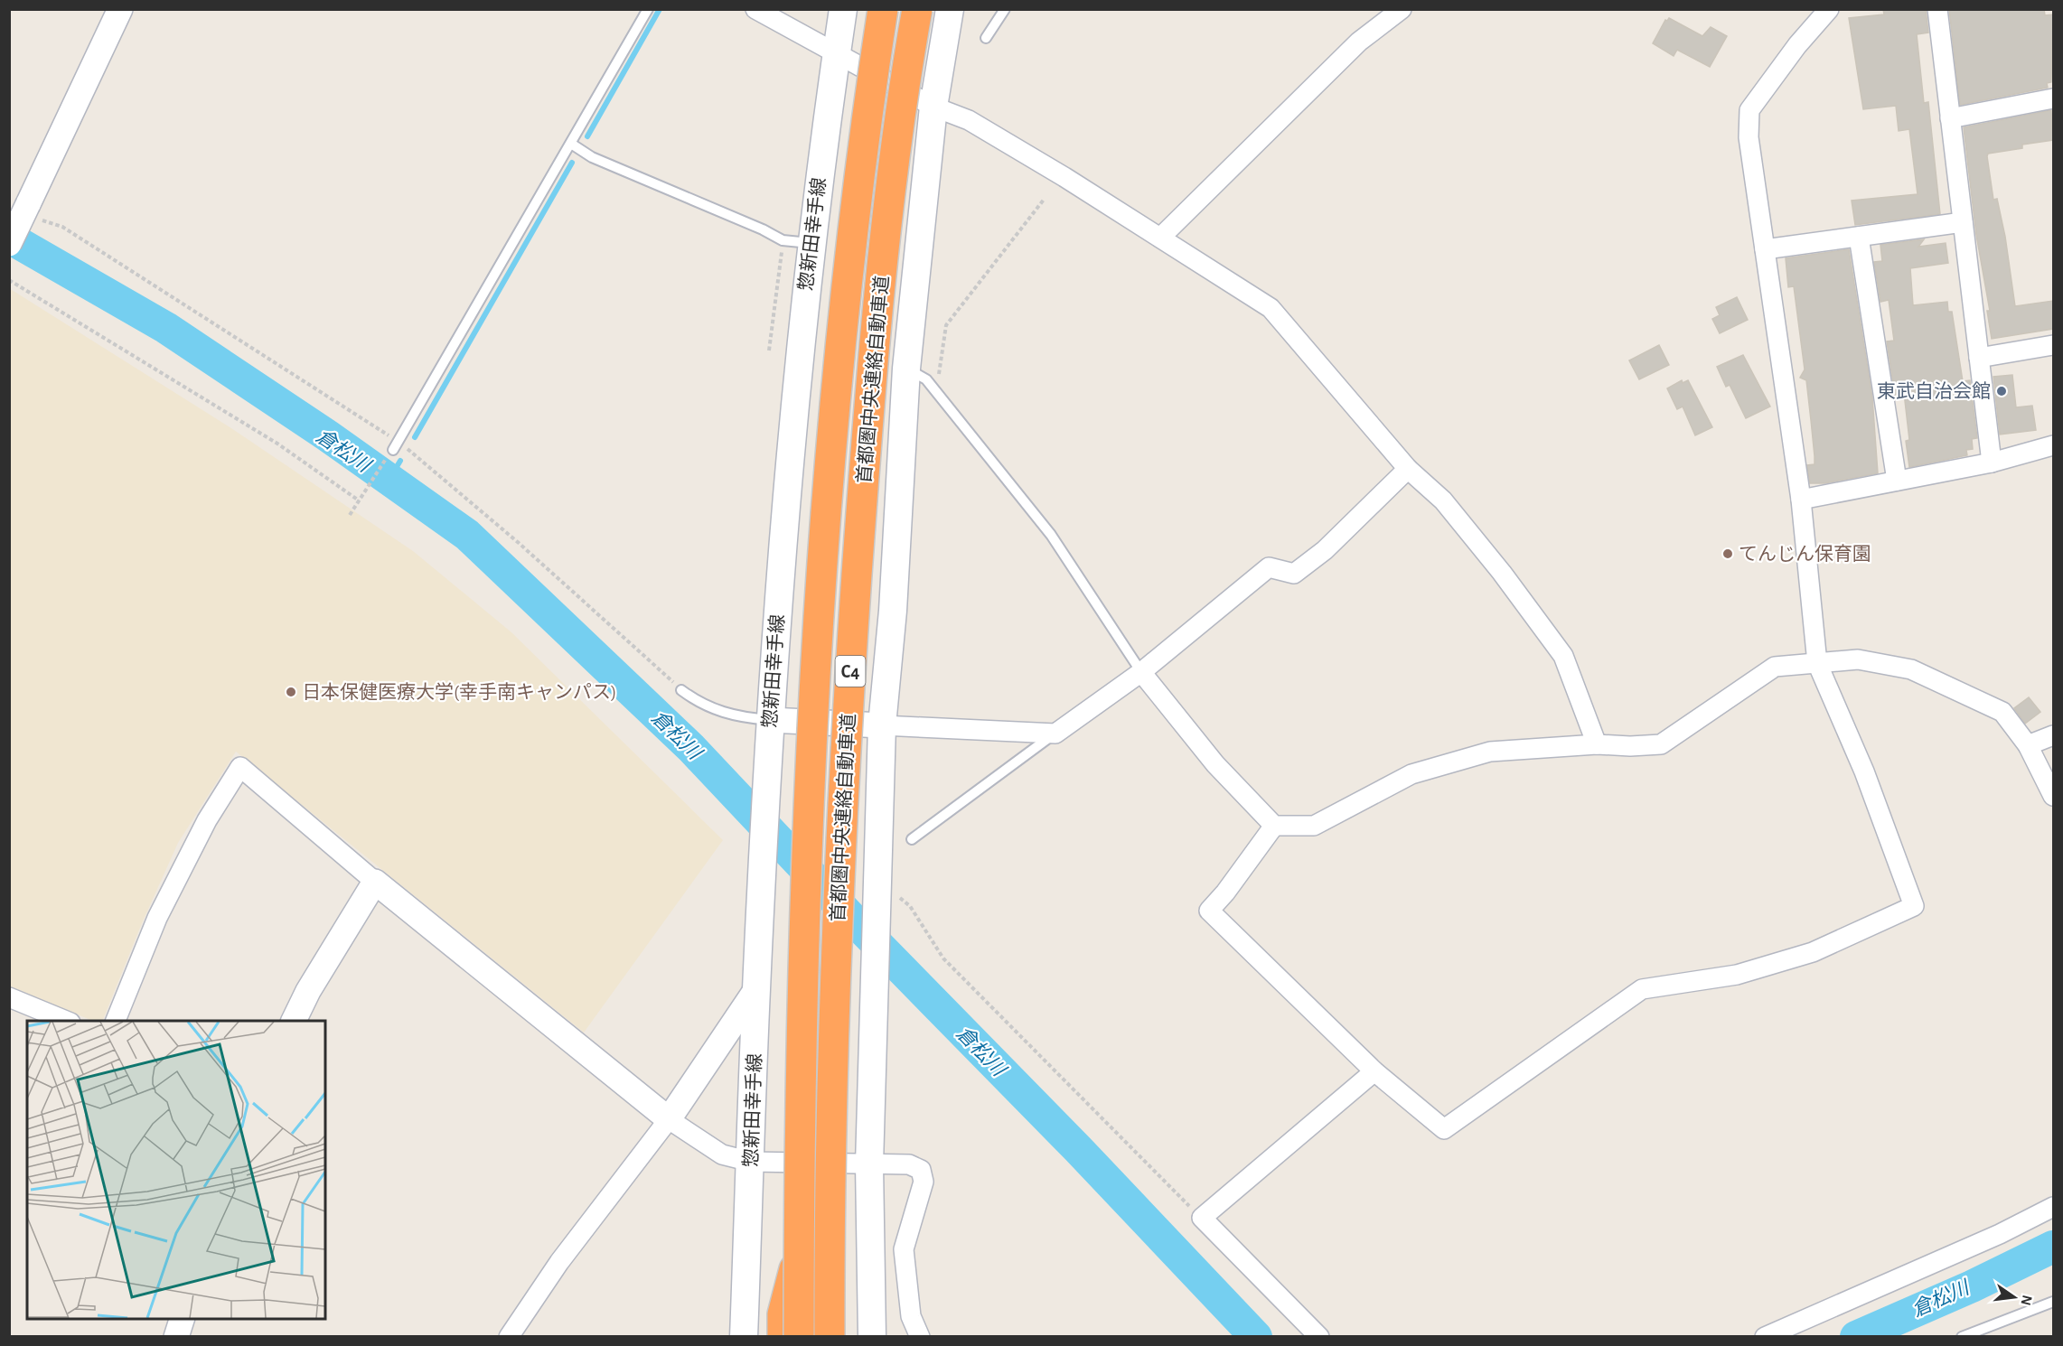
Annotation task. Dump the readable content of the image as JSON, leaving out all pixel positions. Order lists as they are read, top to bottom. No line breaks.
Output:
{"streets":{"highway":["首都圏中央連絡自動車道","C4"],"main road":["惣新田幸手線"]},"water":["倉松川"],"places":["東武自治会館","てんじん保育園","日本保健医療大学(幸手南キャンパス)"],"north":"right"}
